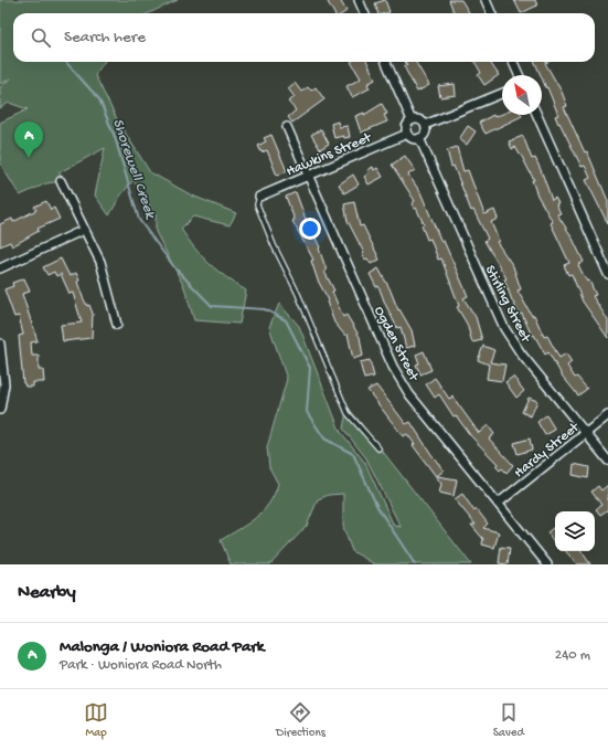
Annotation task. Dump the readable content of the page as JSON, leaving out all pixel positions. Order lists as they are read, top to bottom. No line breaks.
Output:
{"streets":{"street":["Hawkins Street","Stirling Street","Ogden Street","Hardy Street"]},"crossings":[["Hawkins Street","Stirling Street"],["Hawkins Street","Ogden Street"],["Stirling Street","Hardy Street"],["Ogden Street","Hardy Street"]],"water":["Shorewell Creek"],"north":"top left","page":{"search":"Search here","pins":"A","heading":"Nearby","list":[{"mark":"A","name":"Malonga / Woniora Road Park","note":"Park · Woniora Road North","value":"240 m"}],"nav":["Map","Directions","Saved"]}}
